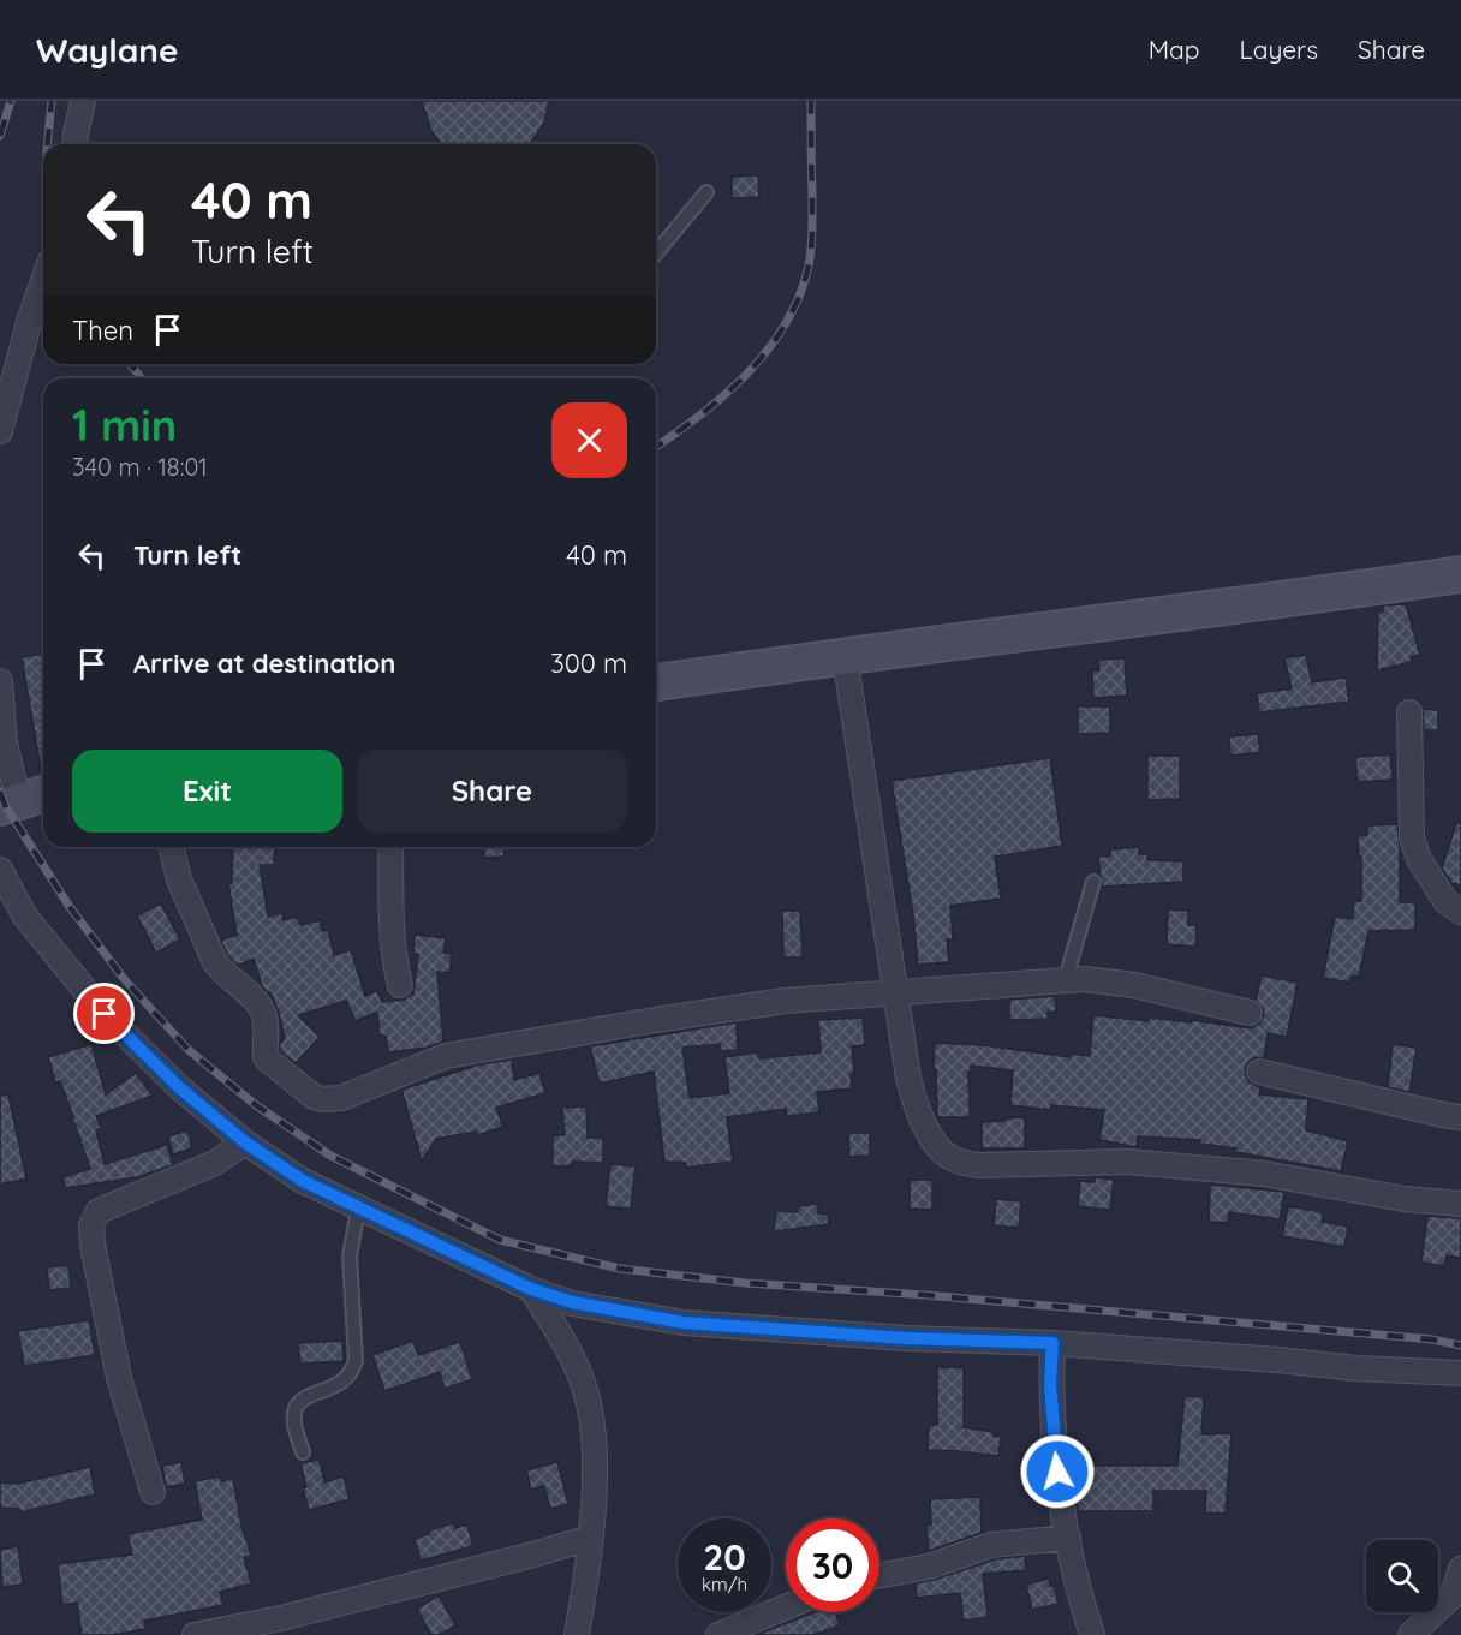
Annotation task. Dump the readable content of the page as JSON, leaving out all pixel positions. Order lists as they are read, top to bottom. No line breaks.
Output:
{"page":{"header":"Waylane","nav":["Map","Layers","Share"],"turn":["40 m","Turn left"],"then":"Then","heading":["1 min","340 m · 18:01"],"list":[{"name":"Turn left","value":"40 m"},{"name":"Arrive at destination","value":"300 m"}],"buttons":["Exit","Share"],"speed":"20 km/h","limit":"30"}}
